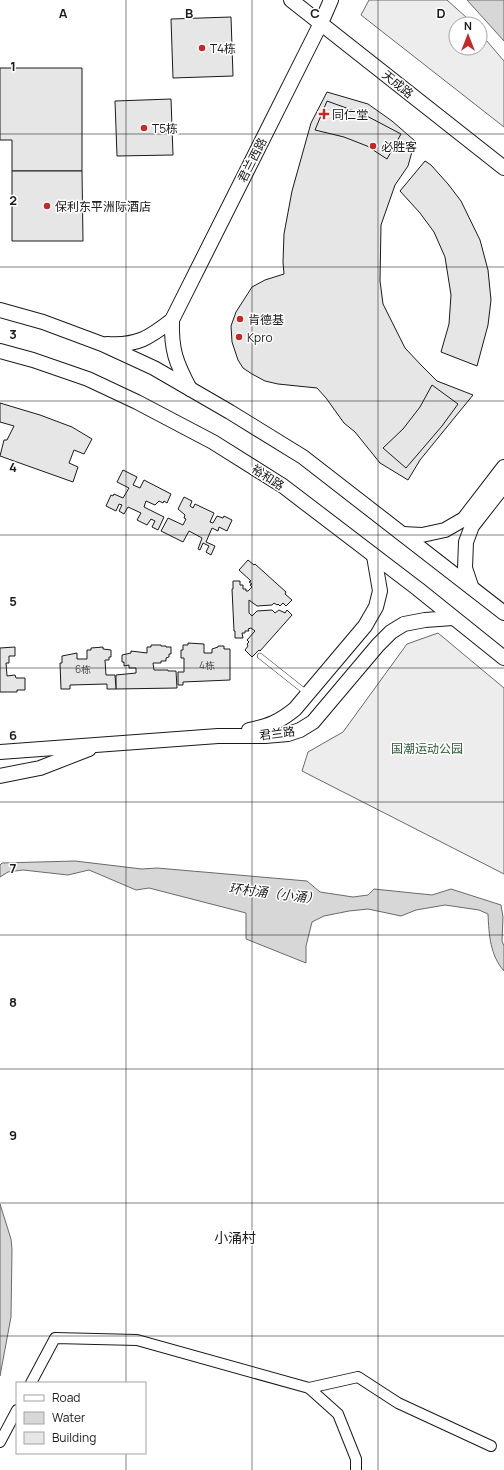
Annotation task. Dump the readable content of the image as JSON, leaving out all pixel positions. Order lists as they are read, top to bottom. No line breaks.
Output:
{"streets":{"street":["天成路","君兰西路","裕和路","君兰路"]},"crossings":[["天成路","君兰西路"],["裕和路","君兰路"]],"districts":["小涌村"],"water":["环村涌（小涌）"],"parks":["国潮运动公园"],"places":{"other":["T4栋","T5栋","必胜客","保利东平洲际酒店","肯德基","Kpro"],"health":["同仁堂"]},"house_numbers":["4栋","6栋"],"legend":["Road","Water","Building"],"north":"top","grid":{"columns":["A","B","C","D"],"rows":["1","2","3","4","5","6","7","8","9"]}}
